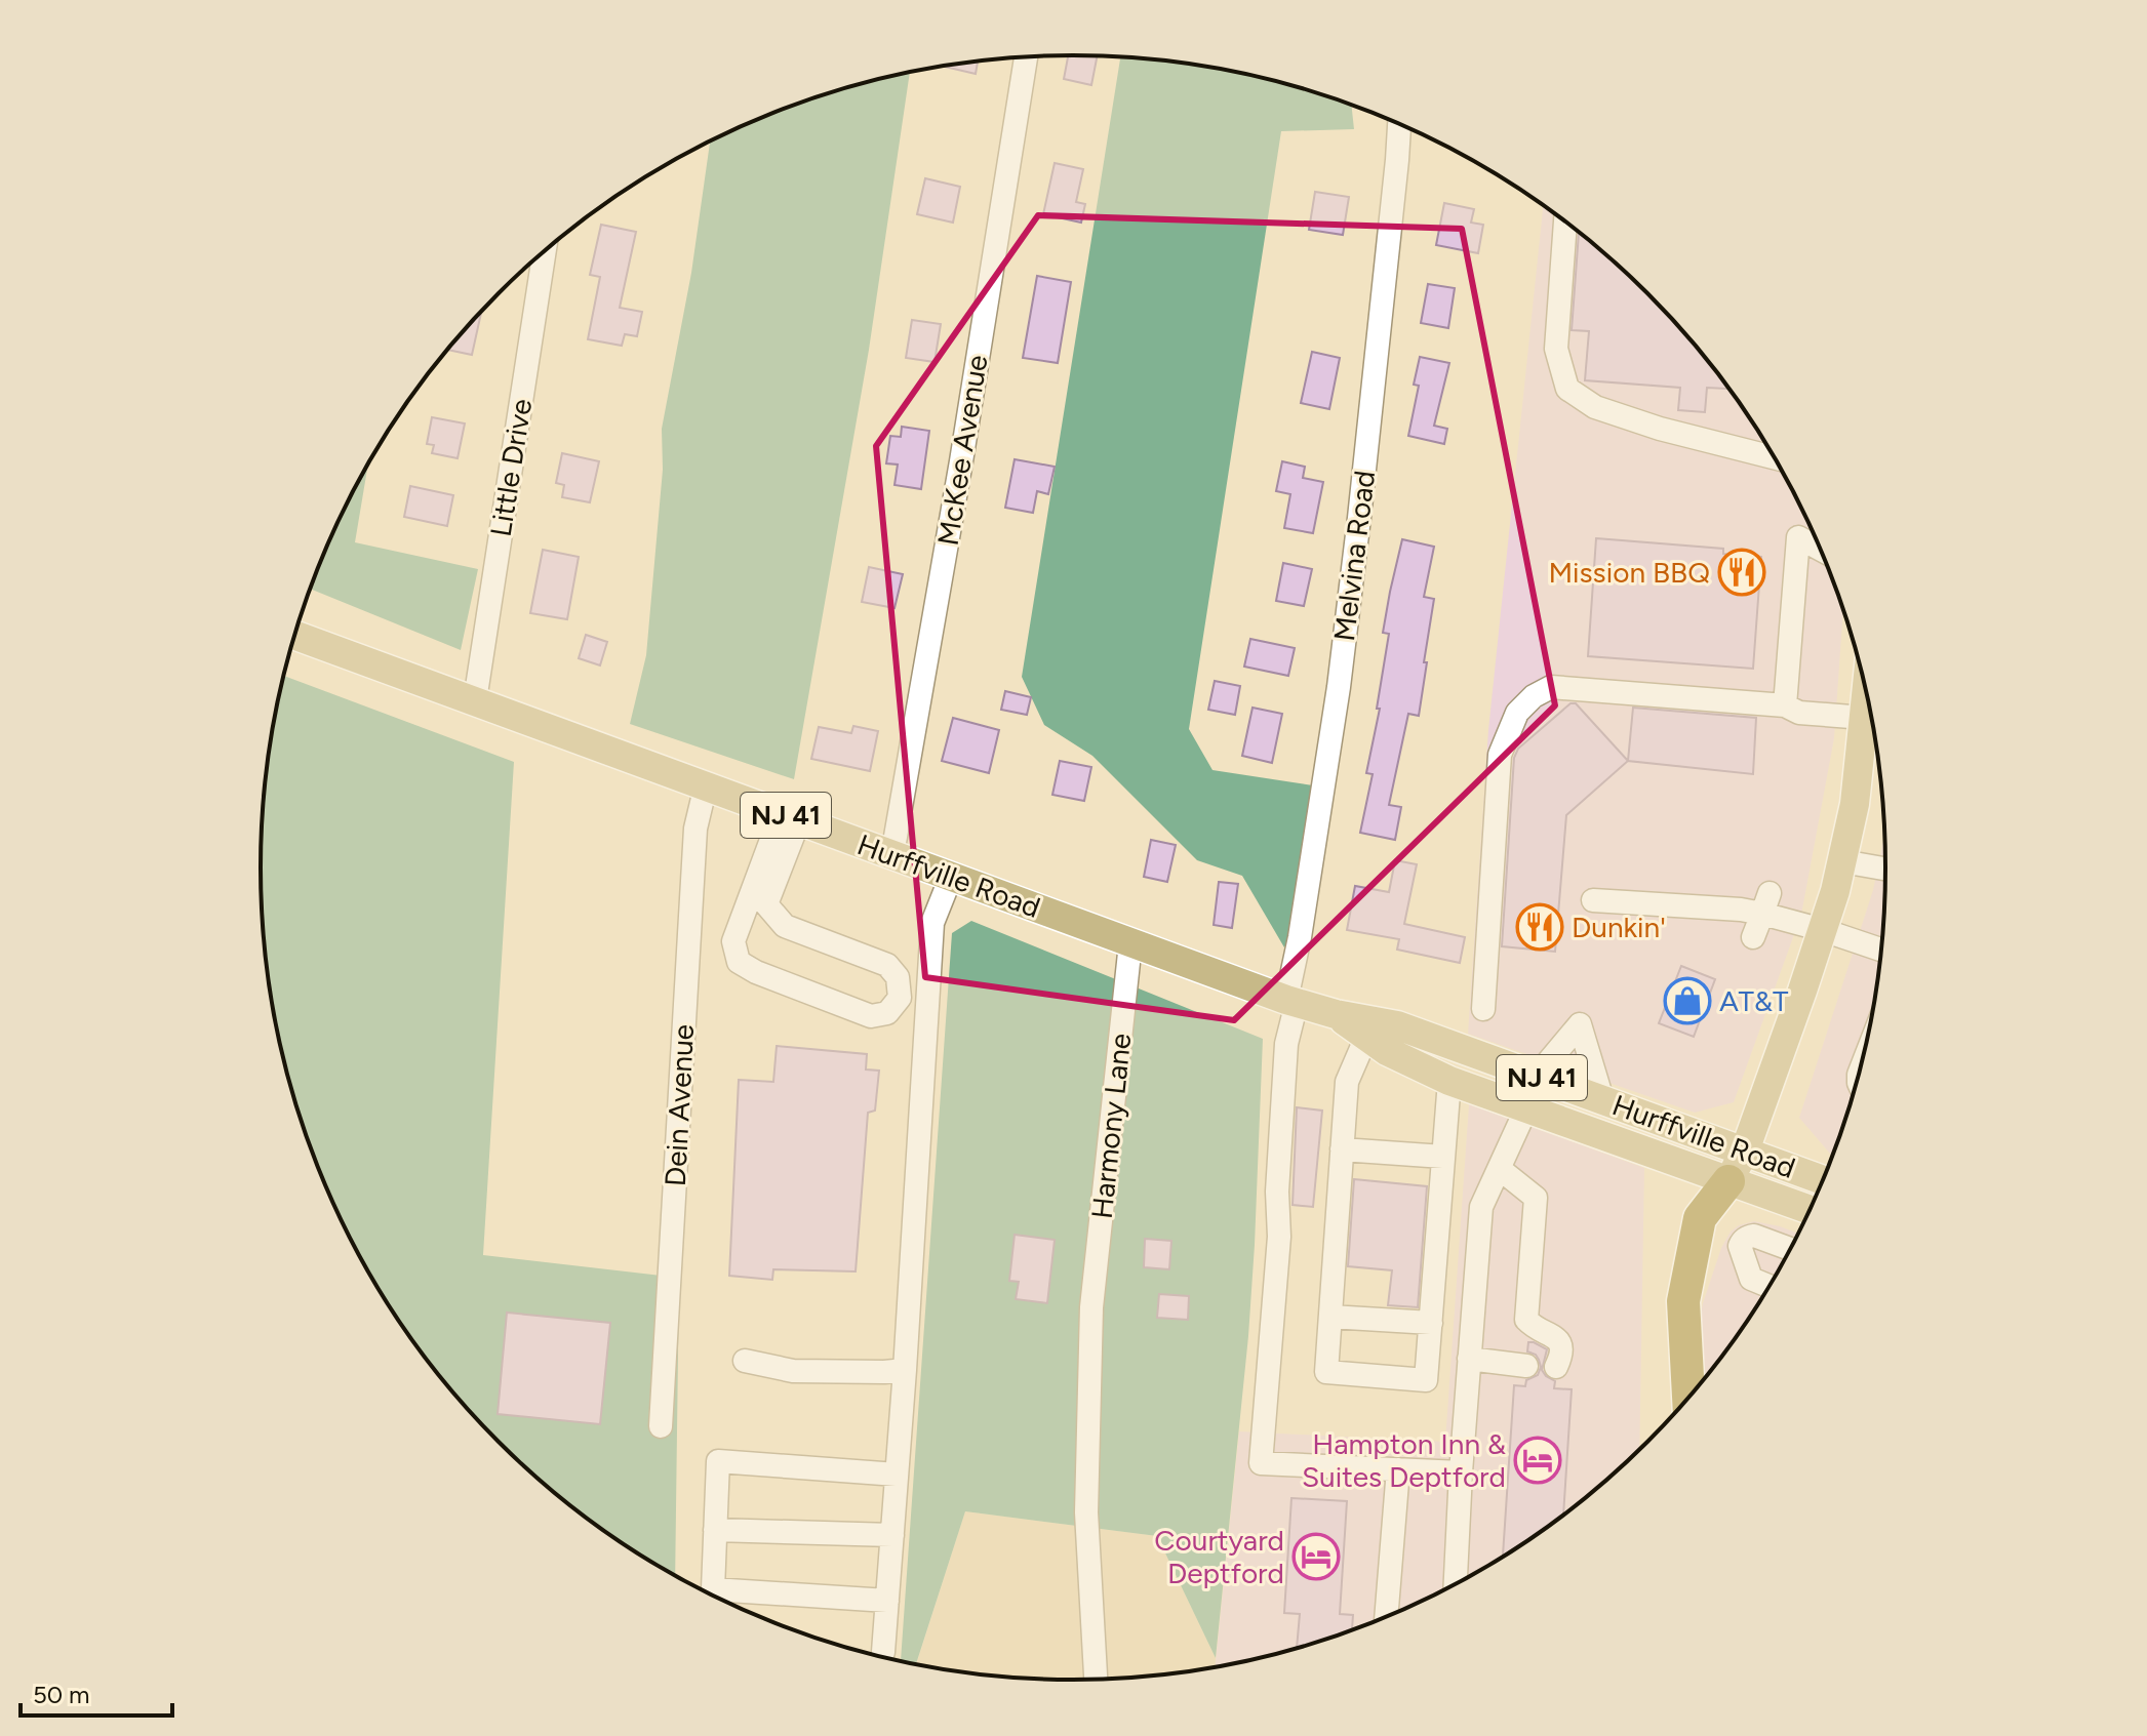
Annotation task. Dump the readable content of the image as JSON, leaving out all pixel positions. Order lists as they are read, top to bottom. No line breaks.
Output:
{"streets":{"main road":["NJ 41","Hurffville Road"],"street":["McKee Avenue","Little Drive","Melvina Road","Dein Avenue","Harmony Lane"]},"crossings":[["McKee Avenue","Hurffville Road"],["Little Drive","Hurffville Road"],["Melvina Road","Hurffville Road"],["Hurffville Road","Dein Avenue"],["Hurffville Road","Harmony Lane"]],"places":{"restaurant":["Mission BBQ","Dunkin'"],"shop":["AT&T"],"hotel":["Hampton Inn & Suites Deptford","Courtyard Deptford"]},"scale_bar":"50 m"}
